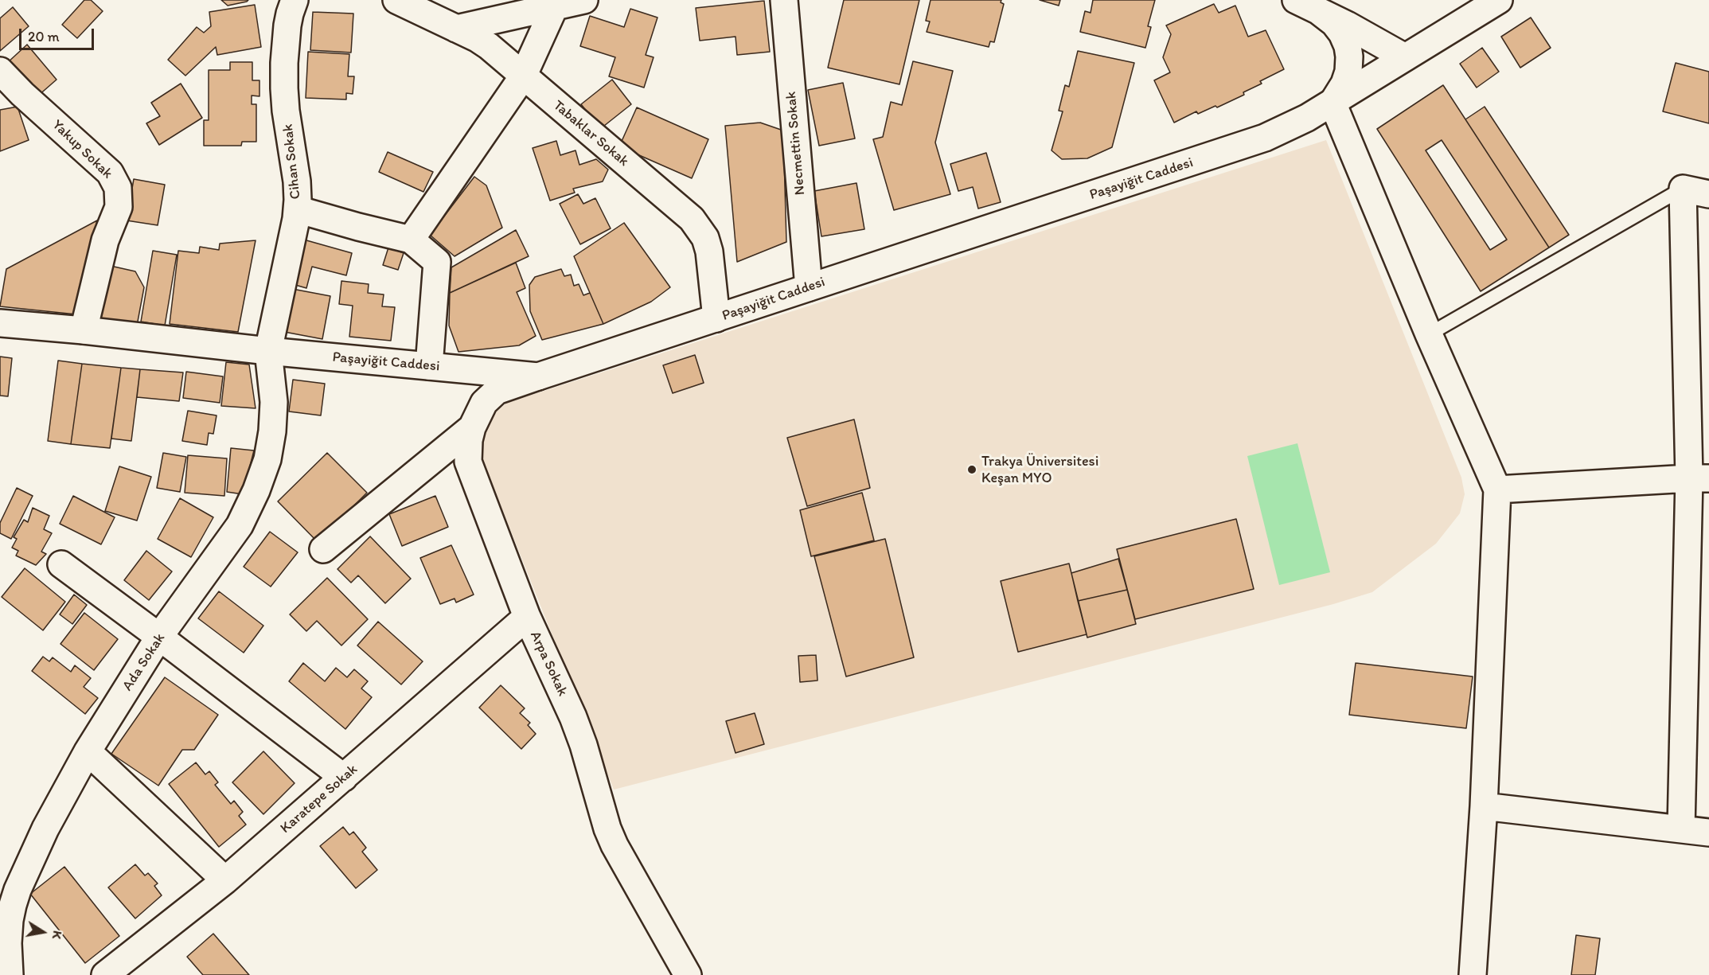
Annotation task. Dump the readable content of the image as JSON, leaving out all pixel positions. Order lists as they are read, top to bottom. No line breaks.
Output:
{"streets":{"street":["Tabaklar Sokak","Necmettin Sokak","Yakup Sokak","Cihan Sokak","Paşayiğit Caddesi","Ada Sokak","Arpa Sokak","Karatepe Sokak"]},"crossings":[["Tabaklar Sokak","Paşayiğit Caddesi"],["Necmettin Sokak","Paşayiğit Caddesi"],["Yakup Sokak","Paşayiğit Caddesi"],["Cihan Sokak","Paşayiğit Caddesi"],["Cihan Sokak","Ada Sokak"],["Paşayiğit Caddesi","Ada Sokak"],["Paşayiğit Caddesi","Arpa Sokak"],["Arpa Sokak","Karatepe Sokak"]],"places":["Trakya Üniversitesi Keşan MYO"],"scale_bar":"20 m","north":"right"}
